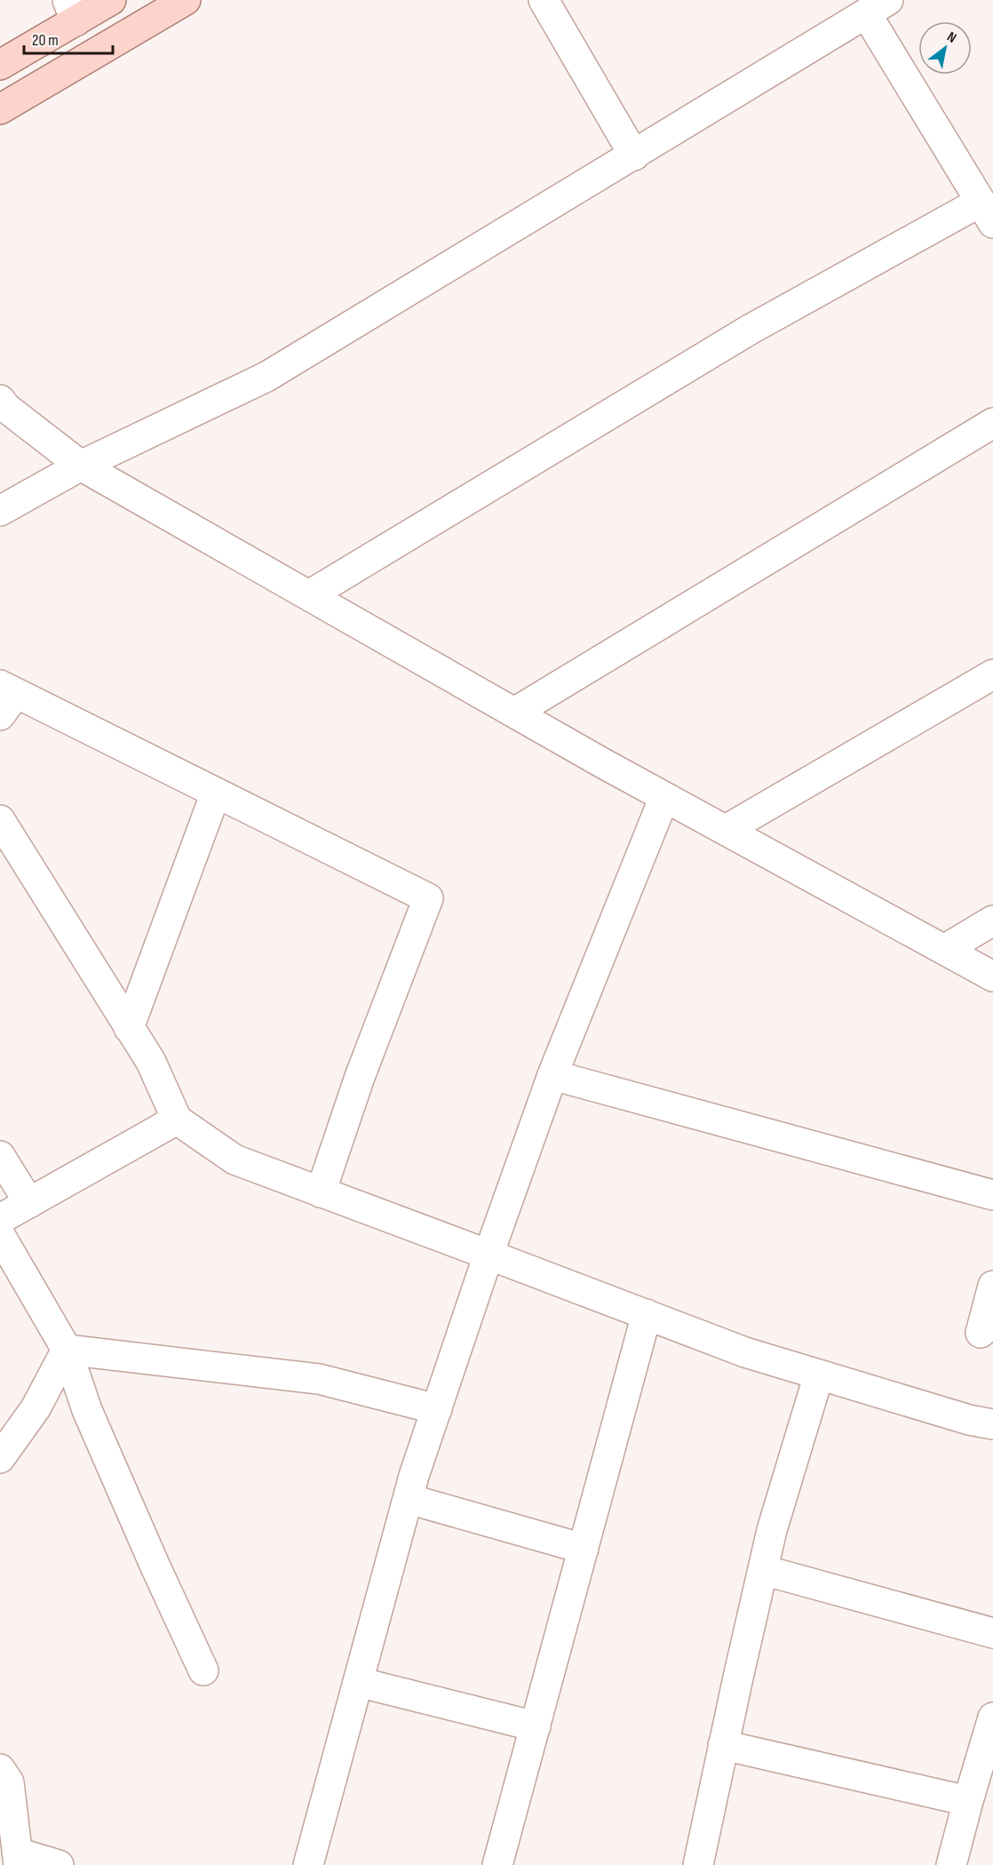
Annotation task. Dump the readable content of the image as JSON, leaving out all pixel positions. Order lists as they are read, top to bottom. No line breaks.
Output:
{"scale_bar":"20 m","north":"top right"}
